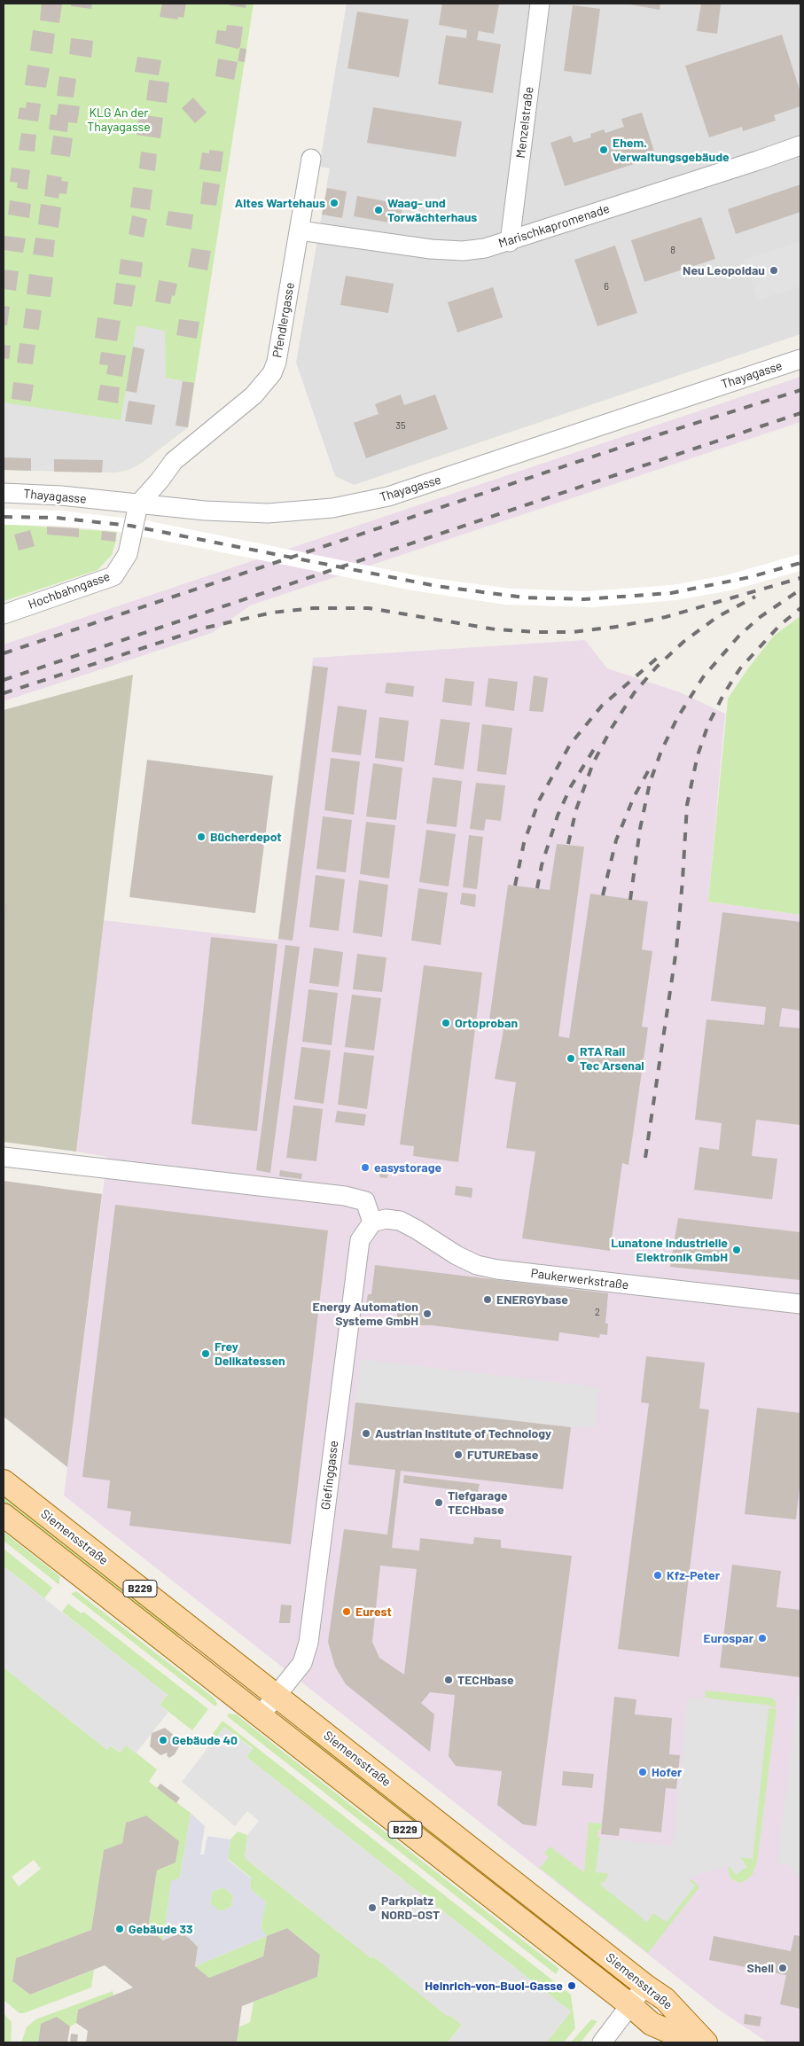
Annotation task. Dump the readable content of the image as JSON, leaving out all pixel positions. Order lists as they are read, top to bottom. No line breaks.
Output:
{"streets":{"main road":["Siemensstraße","B229"],"street":["Menzelstraße","Marischkapromenade","Pfendlergasse","Thayagasse","Hochbahngasse","Paukerwerkstraße","Giefinggasse"]},"crossings":[["Menzelstraße","Marischkapromenade"],["Marischkapromenade","Pfendlergasse"],["Pfendlergasse","Thayagasse"],["Pfendlergasse","Hochbahngasse"],["Thayagasse","Hochbahngasse"],["Paukerwerkstraße","Giefinggasse"],["Giefinggasse","Siemensstraße"]],"parks":["KLG An der Thayagasse"],"places":["Ehem. Verwaltungsgebäude","Altes Wartehaus","Waag- und Torwächterhaus","Neu Leopoldau","Bücherdepot","Ortoproban","RTA Rail Tec Arsenal","easystorage","Lunatone Industrielle Elektronik GmbH","ENERGYbase","Energy Automation Systeme GmbH","Frey Delikatessen","Austrian Institute of Technology","FUTUREbase","Tiefgarage TECHbase","Kfz-Peter","Eurest","Eurospar","TECHbase","Gebäude 40","Hofer","Parkplatz NORD-OST","Gebäude 33","Shell","Heinrich-von-Buol-Gasse"],"house_numbers":["8","6","35","2"]}
